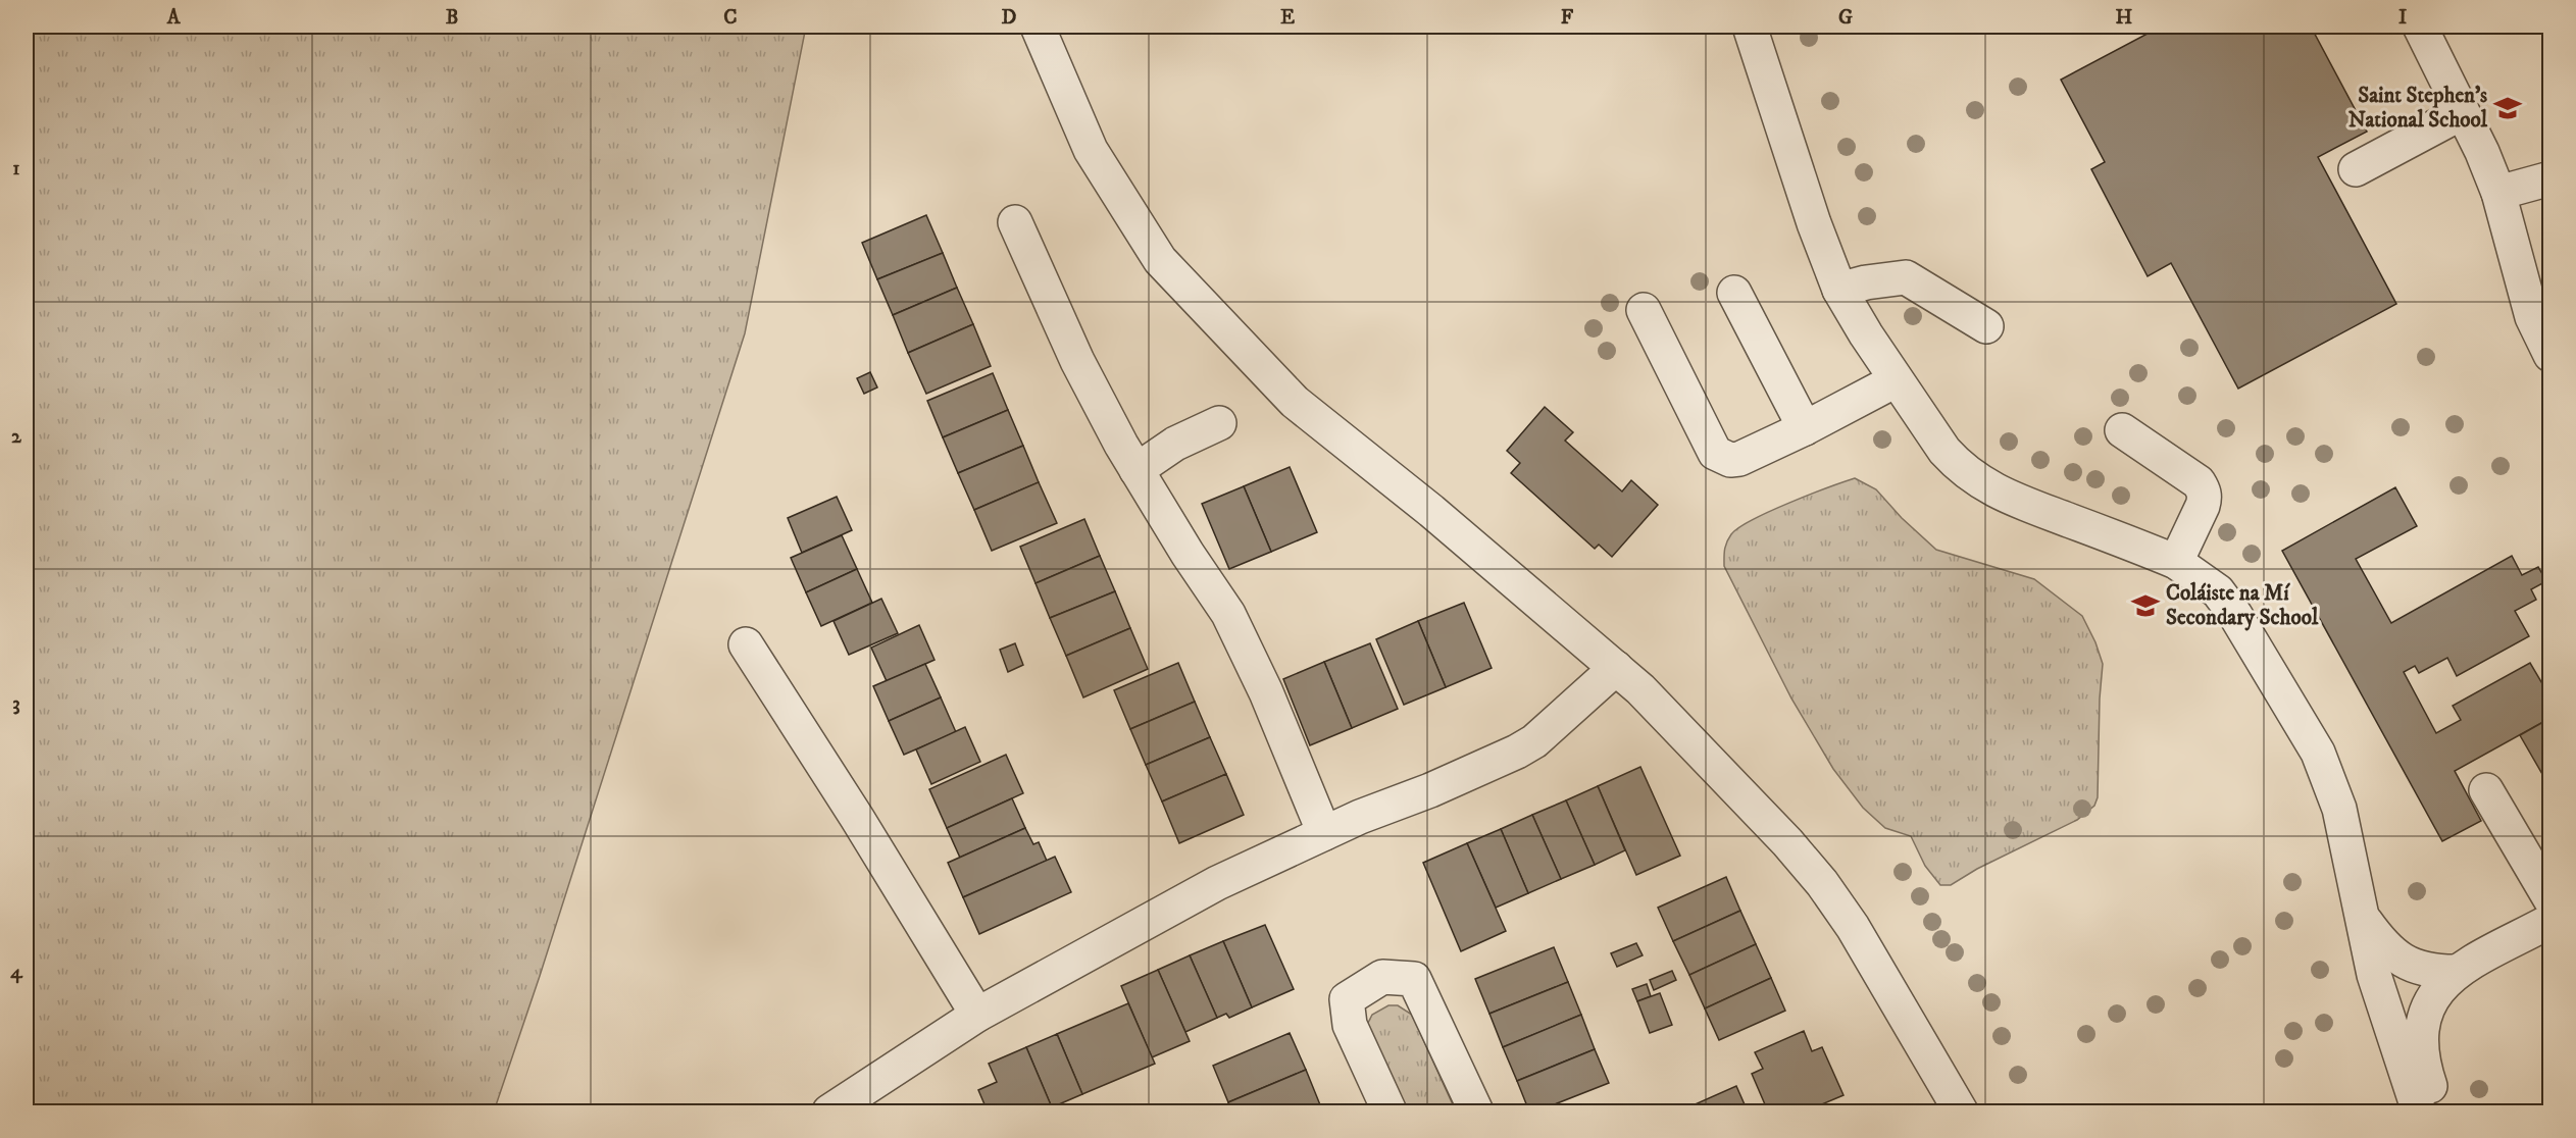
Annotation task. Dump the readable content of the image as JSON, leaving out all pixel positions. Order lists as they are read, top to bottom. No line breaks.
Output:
{"places":{"school or university":["Saint Stephen's National School","Coláiste na Mí Secondary School"]},"grid":{"columns":["A","B","C","D","E","F","G","H","I"],"rows":["1","2","3","4"]}}
